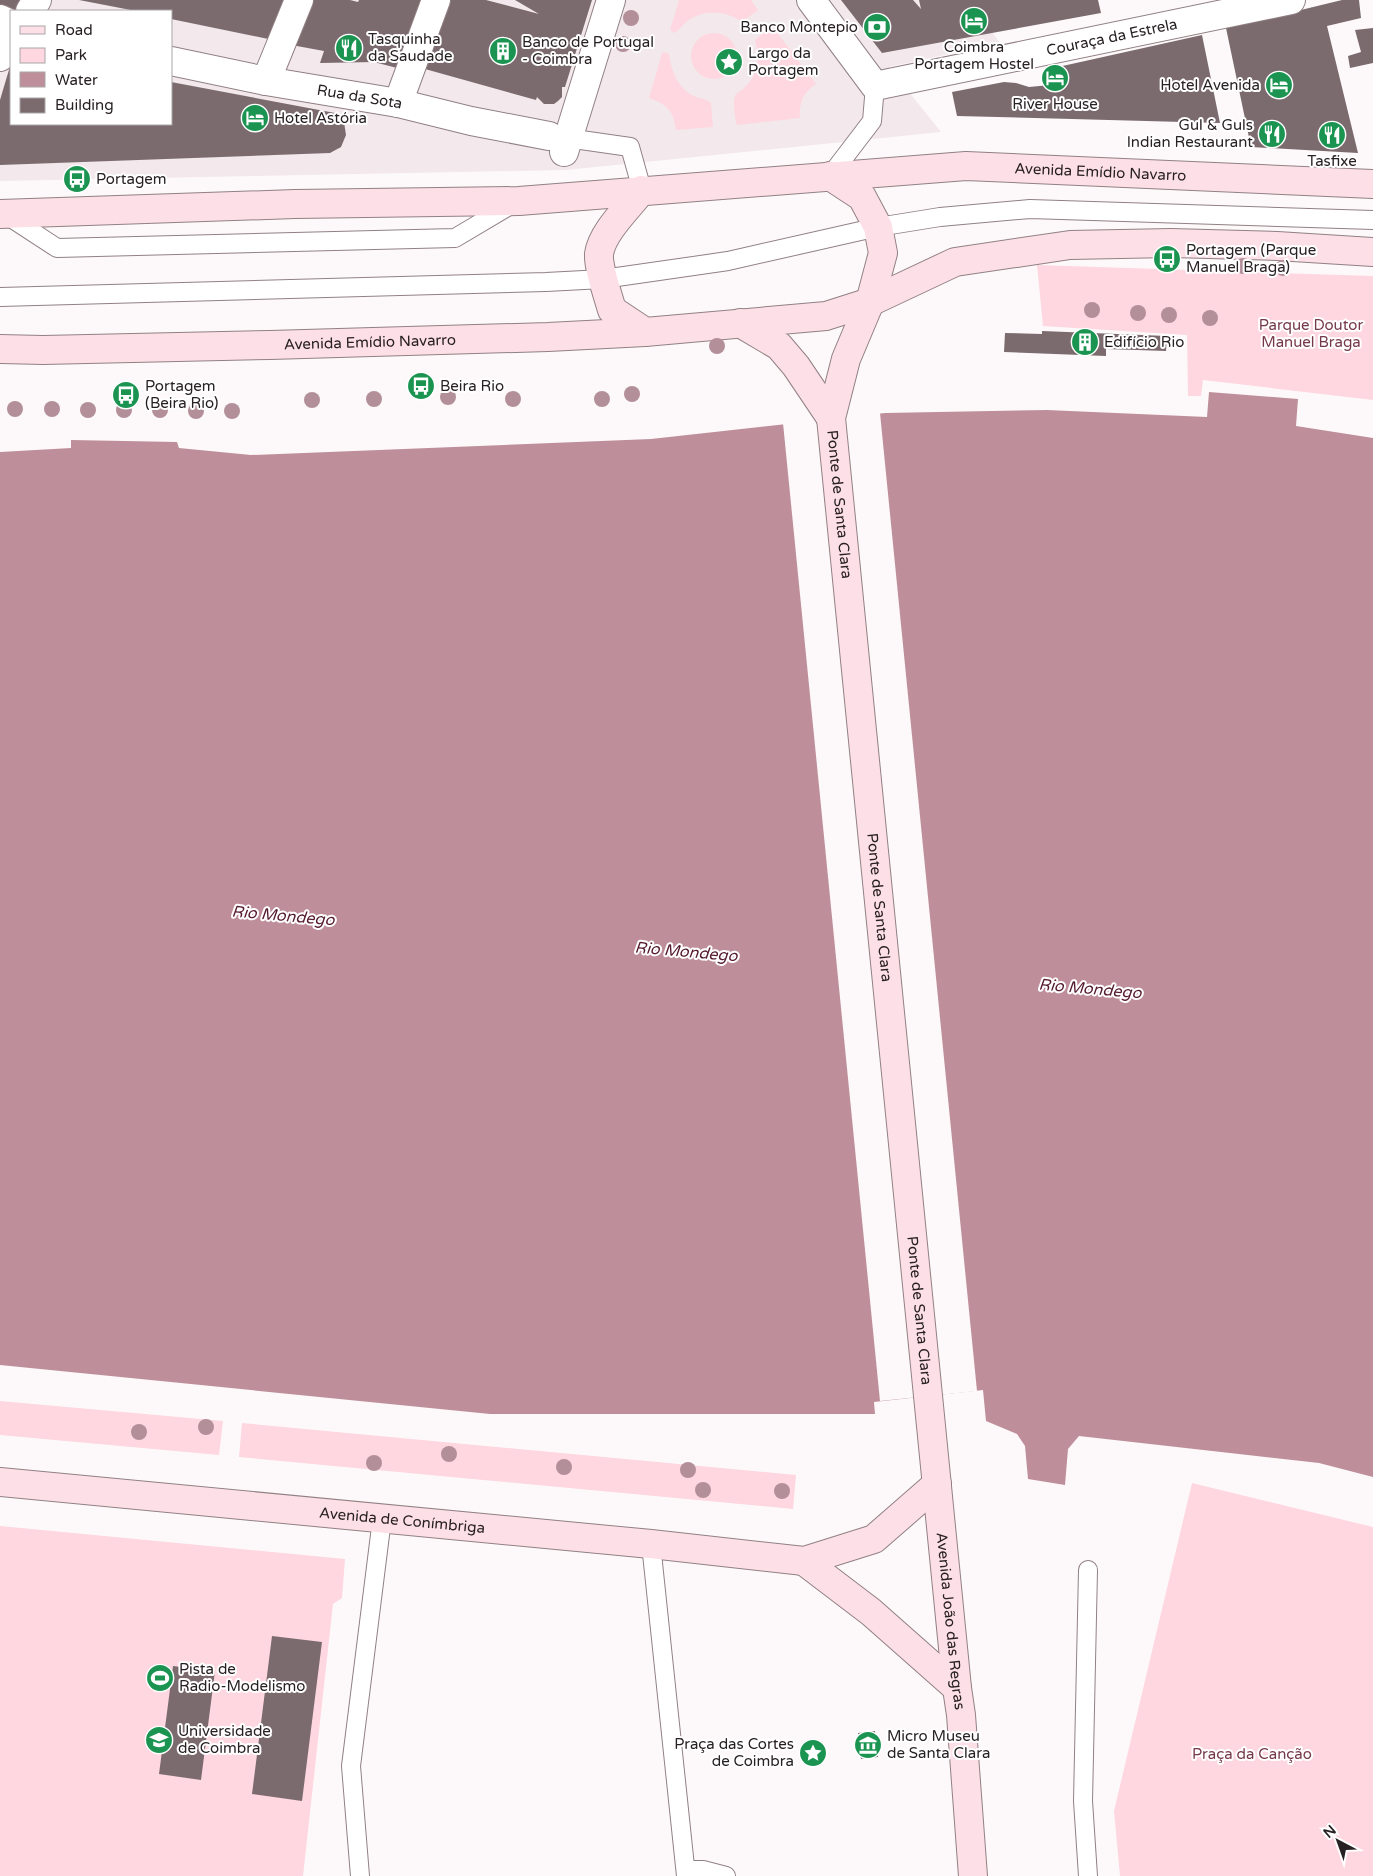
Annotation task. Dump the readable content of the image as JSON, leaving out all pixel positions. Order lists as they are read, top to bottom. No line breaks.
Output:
{"streets":{"main road":["Avenida Emídio Navarro","Ponte de Santa Clara","Avenida de Conímbriga","Avenida João das Regras"],"street":["Couraça da Estrela","Rua da Sota"]},"crossings":[["Ponte de Santa Clara","Avenida João das Regras"]],"water":["Rio Mondego"],"parks":["Parque Doutor Manuel Braga","Praça da Canção"],"places":{"hotel":["Coimbra Portagem Hostel","River House","Hotel Avenida","Hotel Astória"],"bank":["Banco Montepio"],"restaurant":["Tasquinha da Saudade","Gul & Guls Indian Restaurant","Tasfixe"],"building":["Banco de Portugal - Coimbra","Edifício Rio"],"place":["Largo da Portagem","Praça das Cortes de Coimbra"],"bus stop":["Portagem","Portagem (Parque Manuel Braga)","Beira Rio","Portagem (Beira Rio)"],"sports":["Pista de Radio-Modelismo"],"school or university":["Universidade de Coimbra"],"museum":["Micro Museu de Santa Clara"]},"legend":["Road","Park","Water","Building"],"north":"top left"}
